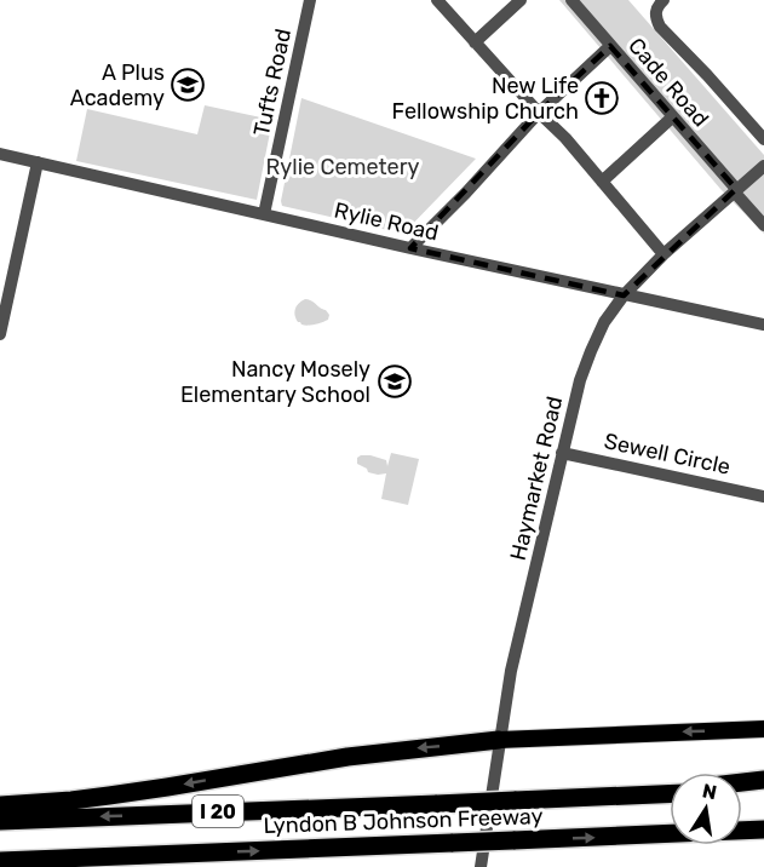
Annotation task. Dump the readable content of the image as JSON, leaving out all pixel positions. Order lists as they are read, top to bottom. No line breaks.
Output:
{"streets":{"highway":["I 20","Lyndon B Johnson Freeway"],"street":["Tufts Road","Cade Road","Rylie Road","Sewell Circle","Haymarket Road"]},"crossings":[["Tufts Road","Rylie Road"],["Cade Road","Haymarket Road"],["Rylie Road","Haymarket Road"],["Sewell Circle","Haymarket Road"]],"parks":["Rylie Cemetery"],"places":{"school or university":["A Plus Academy","Nancy Mosely Elementary School"],"church":["New Life Fellowship Church"]},"north":"top"}
